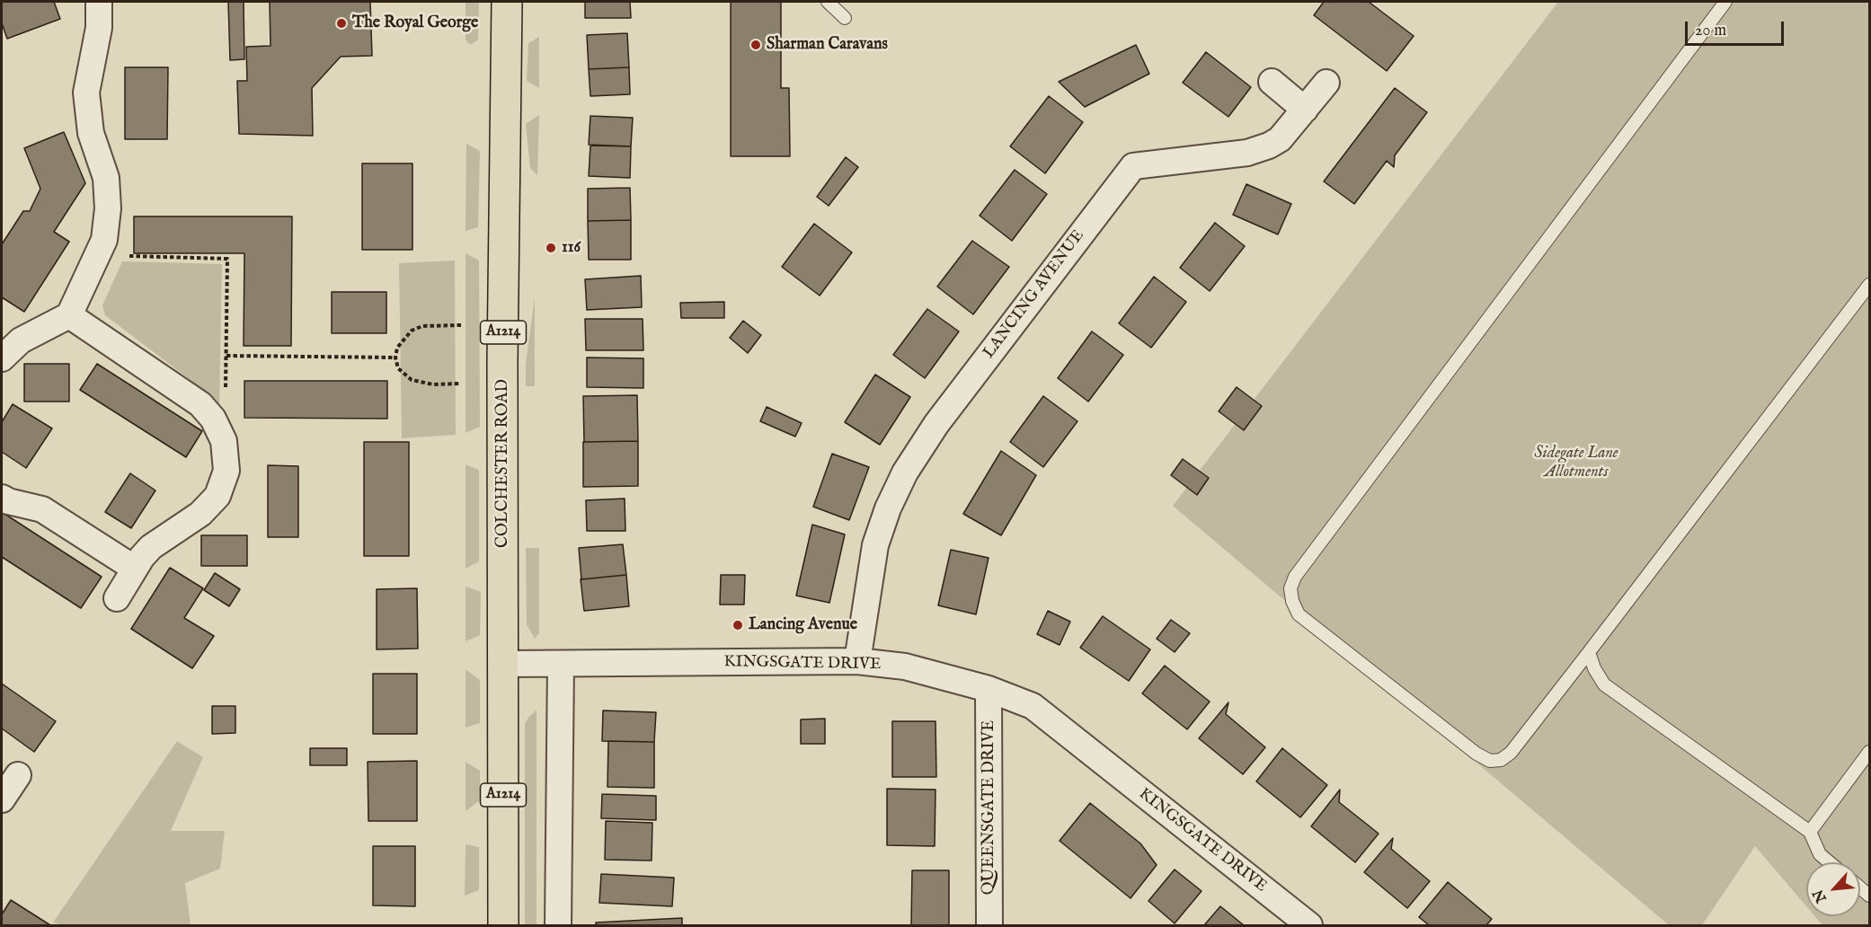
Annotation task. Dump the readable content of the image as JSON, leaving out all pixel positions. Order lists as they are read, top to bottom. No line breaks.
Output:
{"streets":{"main road":["A1214","COLCHESTER ROAD"],"street":["LANCING AVENUE","KINGSGATE DRIVE","QUEENSGATE DRIVE"]},"crossings":[["LANCING AVENUE","KINGSGATE DRIVE"],["COLCHESTER ROAD","KINGSGATE DRIVE"],["KINGSGATE DRIVE","QUEENSGATE DRIVE"]],"parks":["Sidegate Lane Allotments"],"places":["The Royal George","Sharman Caravans","116","Lancing Avenue"],"scale_bar":"20 m","north":"bottom left"}
